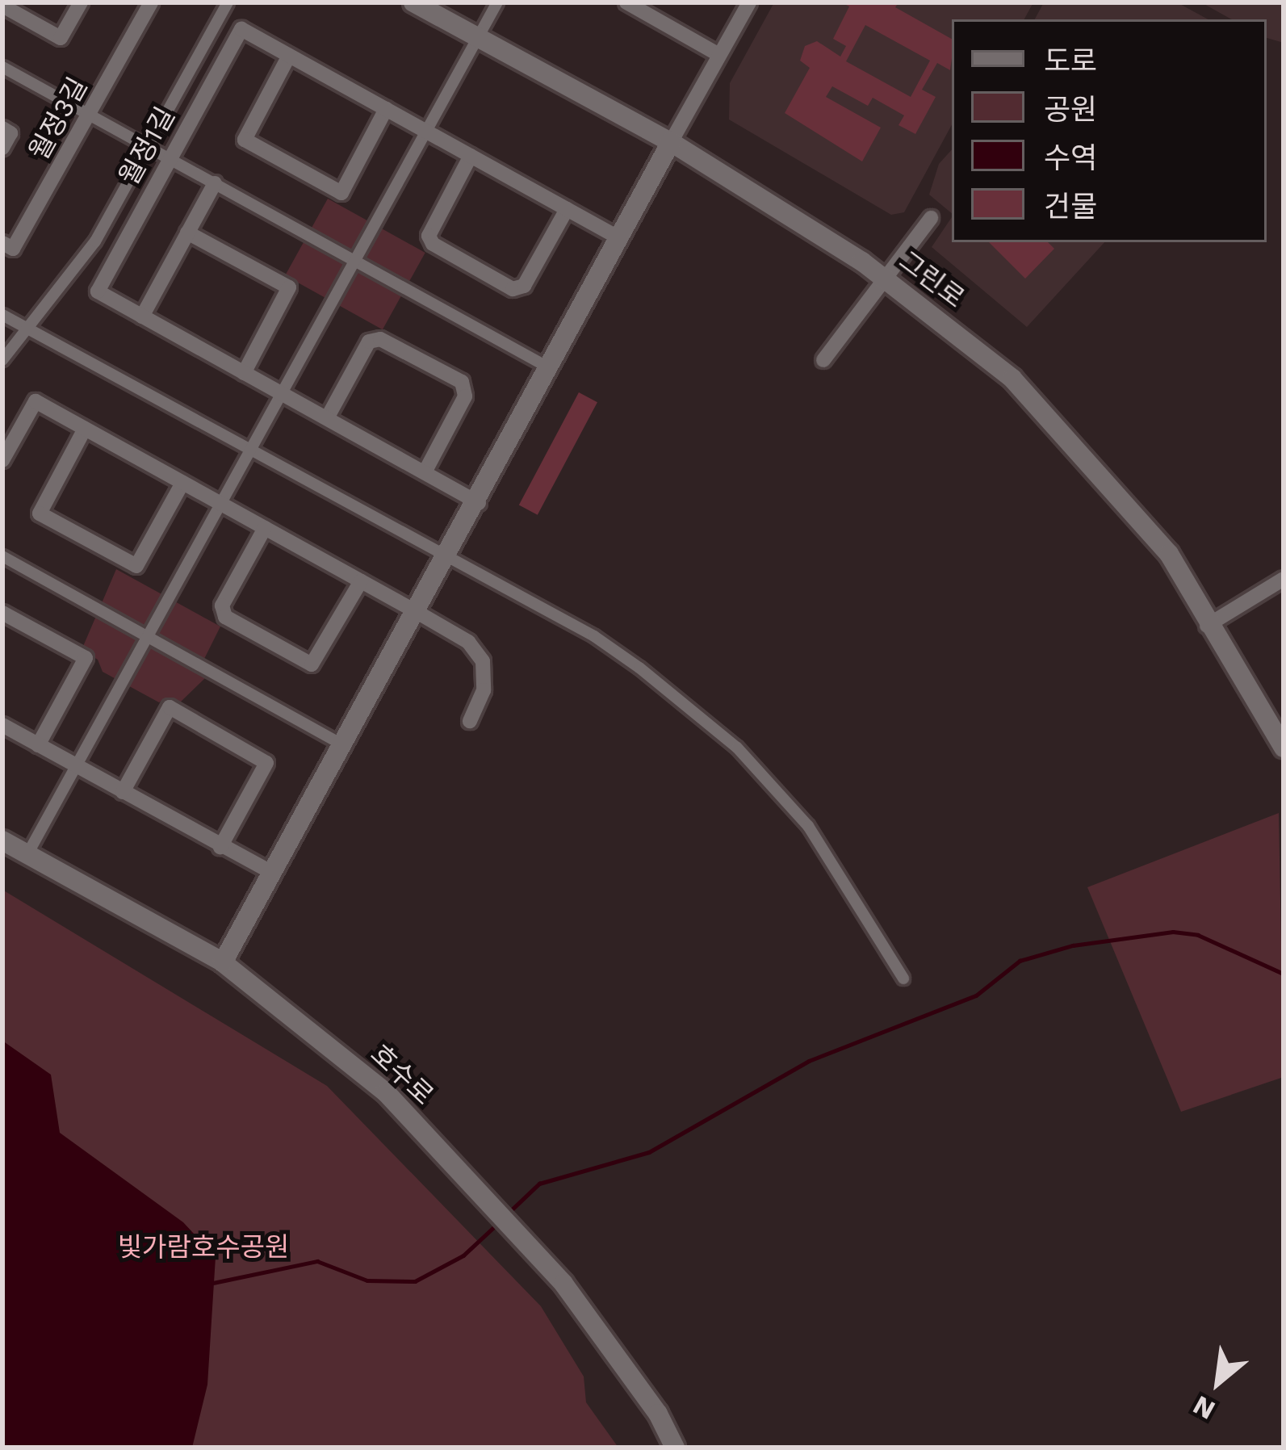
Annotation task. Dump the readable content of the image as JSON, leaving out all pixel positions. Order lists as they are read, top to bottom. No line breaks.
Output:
{"streets":{"street":["월정3길","월정1길","그린로","호수로"]},"parks":["빛가람호수공원"],"legend":["도로","공원","수역","건물"],"north":"bottom left"}
